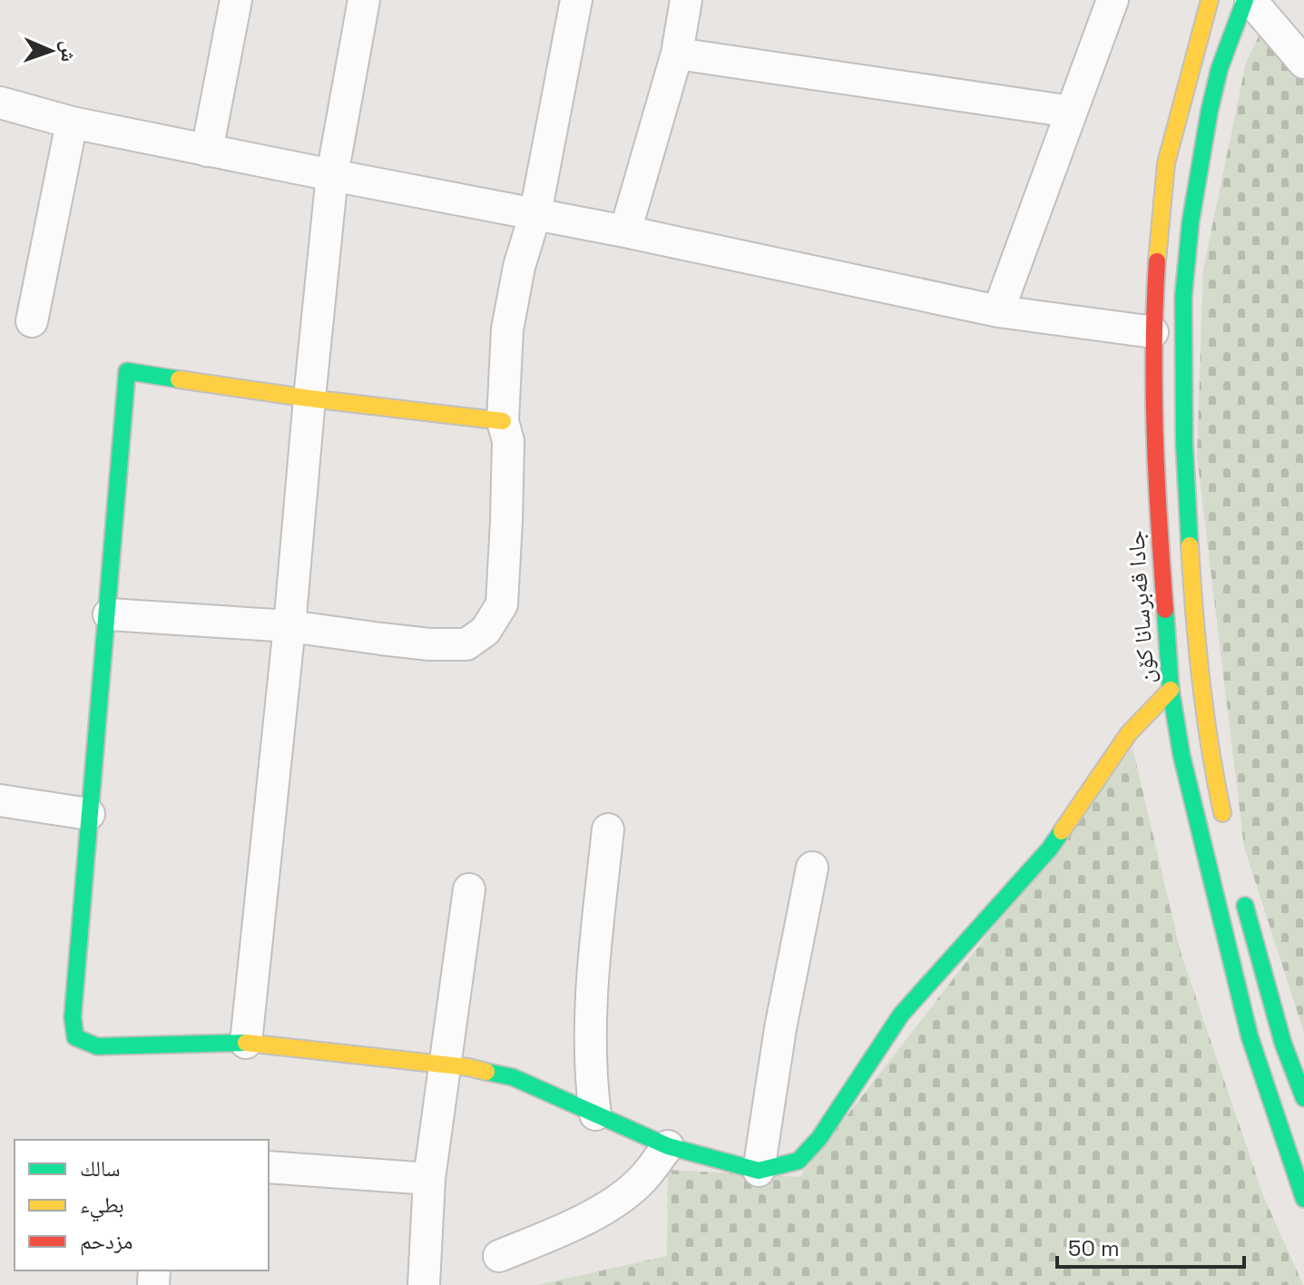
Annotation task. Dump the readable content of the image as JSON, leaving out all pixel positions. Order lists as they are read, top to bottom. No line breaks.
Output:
{"streets":{"street":["جادا قەبرسانا کۆن"]},"legend":["سالك","بطيء","مزدحم"],"scale_bar":"50 m","north":"right"}
